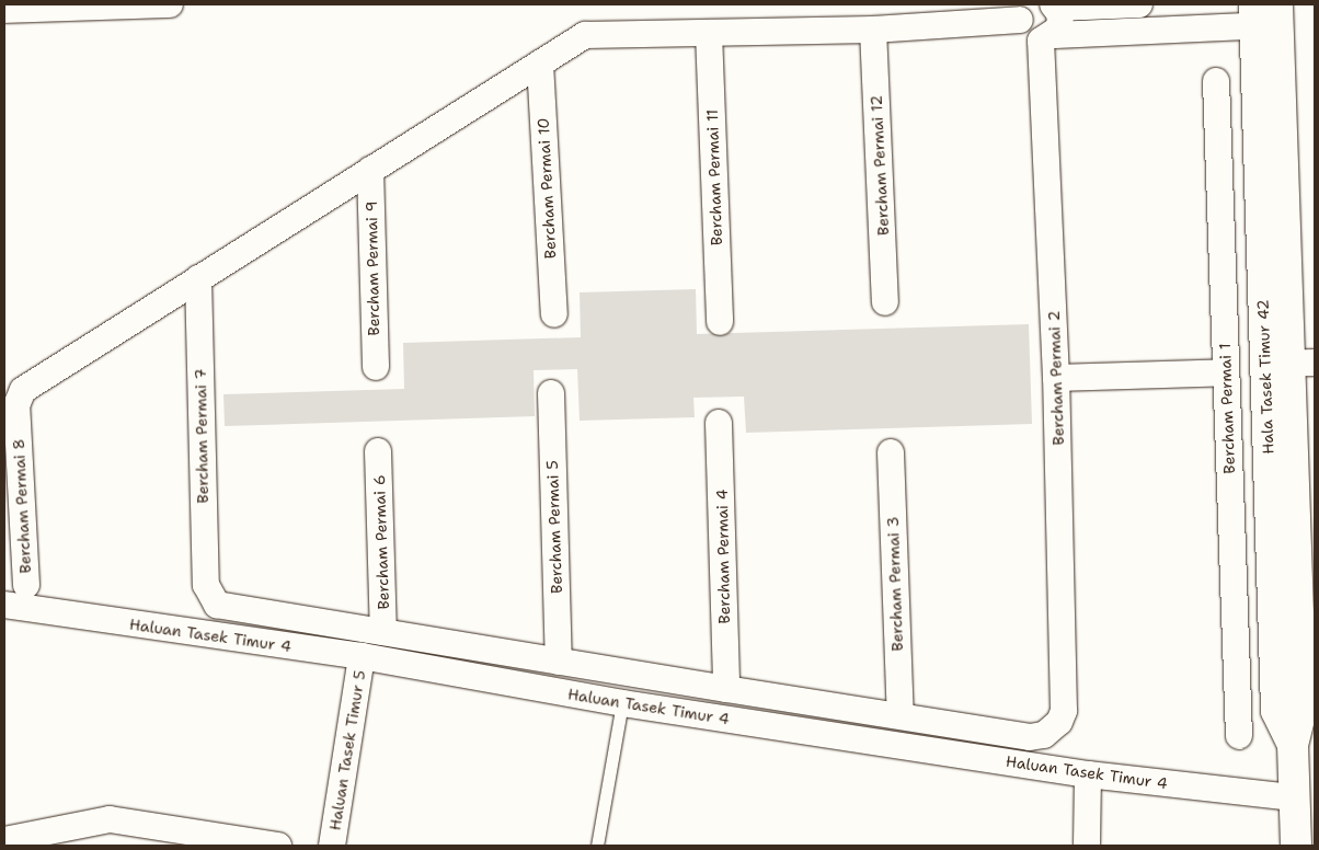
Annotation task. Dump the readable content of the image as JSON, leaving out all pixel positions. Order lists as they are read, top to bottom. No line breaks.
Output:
{"streets":{"street":["Bercham Permai 12","Bercham Permai 11","Bercham Permai 10","Bercham Permai 9","Hala Tasek Timur 42","Bercham Permai 2","Bercham Permai 1","Bercham Permai 7","Bercham Permai 8","Bercham Permai 5","Bercham Permai 6","Bercham Permai 4","Bercham Permai 3","Haluan Tasek Timur 4","Haluan Tasek Timur 5"]},"crossings":[["Hala Tasek Timur 42","Haluan Tasek Timur 4"],["Bercham Permai 2","Bercham Permai 3"],["Bercham Permai 7","Bercham Permai 8"],["Bercham Permai 7","Bercham Permai 6"],["Haluan Tasek Timur 4","Haluan Tasek Timur 5"]]}
